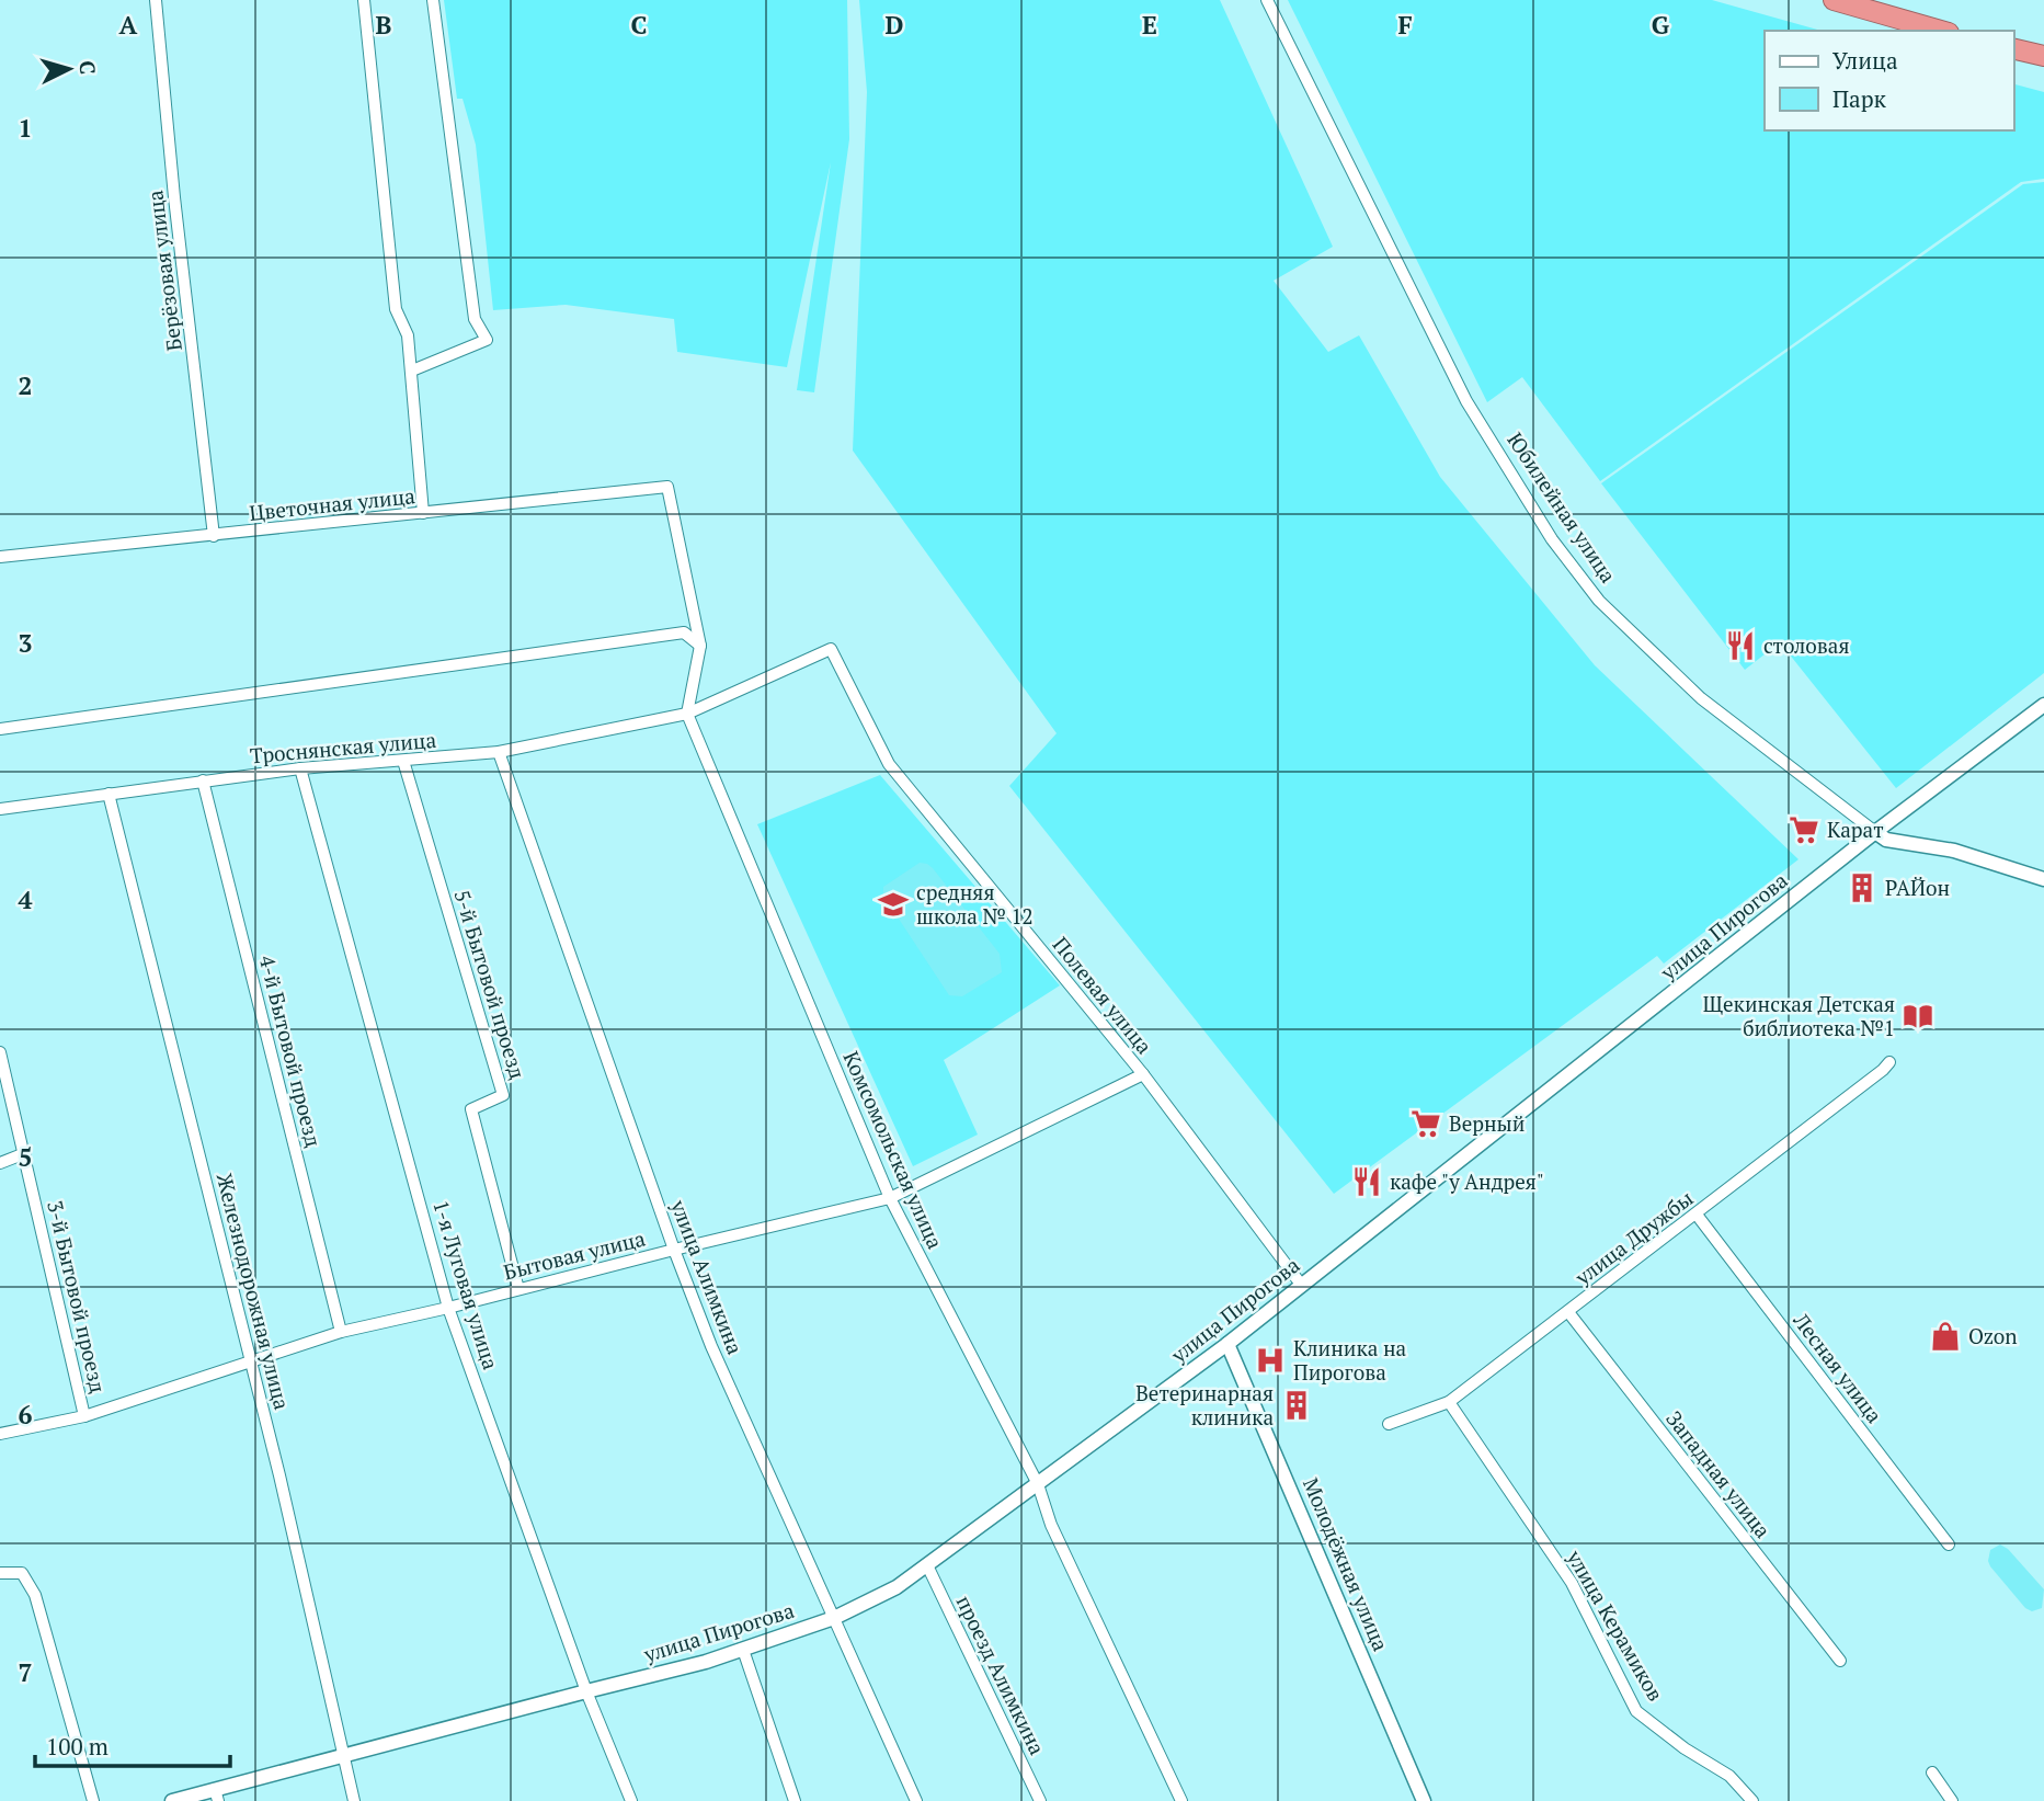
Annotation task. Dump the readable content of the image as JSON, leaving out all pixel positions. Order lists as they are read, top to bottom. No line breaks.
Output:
{"streets":{"street":["Берёзовая улица","Цветочная улица","Юбилейная улица","Троснянская улица","улица Пирогова","5-й Бытовой проезд","Полевая улица","4-й Бытовой проезд","Комсомольская улица","улица Дружбы","Бытовая улица","улица Алимкина","1-я Луговая улица","Железнодорожная улица","3-й Бытовой проезд","Лесная улица","Западная улица","Молодёжная улица","улица Керамиков","проезд Алимкина"]},"crossings":[["Берёзовая улица","Цветочная улица"],["Юбилейная улица","улица Пирогова"],["Троснянская улица","5-й Бытовой проезд"],["Троснянская улица","Полевая улица"],["Троснянская улица","4-й Бытовой проезд"],["Троснянская улица","Комсомольская улица"],["Троснянская улица","улица Алимкина"],["Троснянская улица","1-я Луговая улица"],["Троснянская улица","Железнодорожная улица"],["улица Пирогова","Полевая улица"],["улица Пирогова","Комсомольская улица"],["улица Пирогова","улица Алимкина"],["улица Пирогова","1-я Луговая улица"],["улица Пирогова","Железнодорожная улица"],["улица Пирогова","Молодёжная улица"],["улица Пирогова","проезд Алимкина"],["5-й Бытовой проезд","Бытовая улица"],["Полевая улица","Бытовая улица"],["4-й Бытовой проезд","Бытовая улица"],["Комсомольская улица","Бытовая улица"],["улица Дружбы","Лесная улица"],["улица Дружбы","Западная улица"],["улица Дружбы","улица Керамиков"],["Бытовая улица","улица Алимкина"],["Бытовая улица","1-я Луговая улица"],["Бытовая улица","Железнодорожная улица"],["Бытовая улица","3-й Бытовой проезд"]],"places":{"restaurant":["столовая","кафе \"у Андрея\""],"supermarket":["Карат","Верный"],"building":["РАЙон","Ветеринарная клиника"],"school or university":["средняя школа № 12"],"library":["Щекинская Детская библиотека №1"],"shop":["Ozon"],"hospital":["Клиника на Пирогова"]},"legend":["Улица","Парк"],"scale_bar":"100 m","north":"right","grid":{"columns":["A","B","C","D","E","F","G"],"rows":["1","2","3","4","5","6","7"]}}
